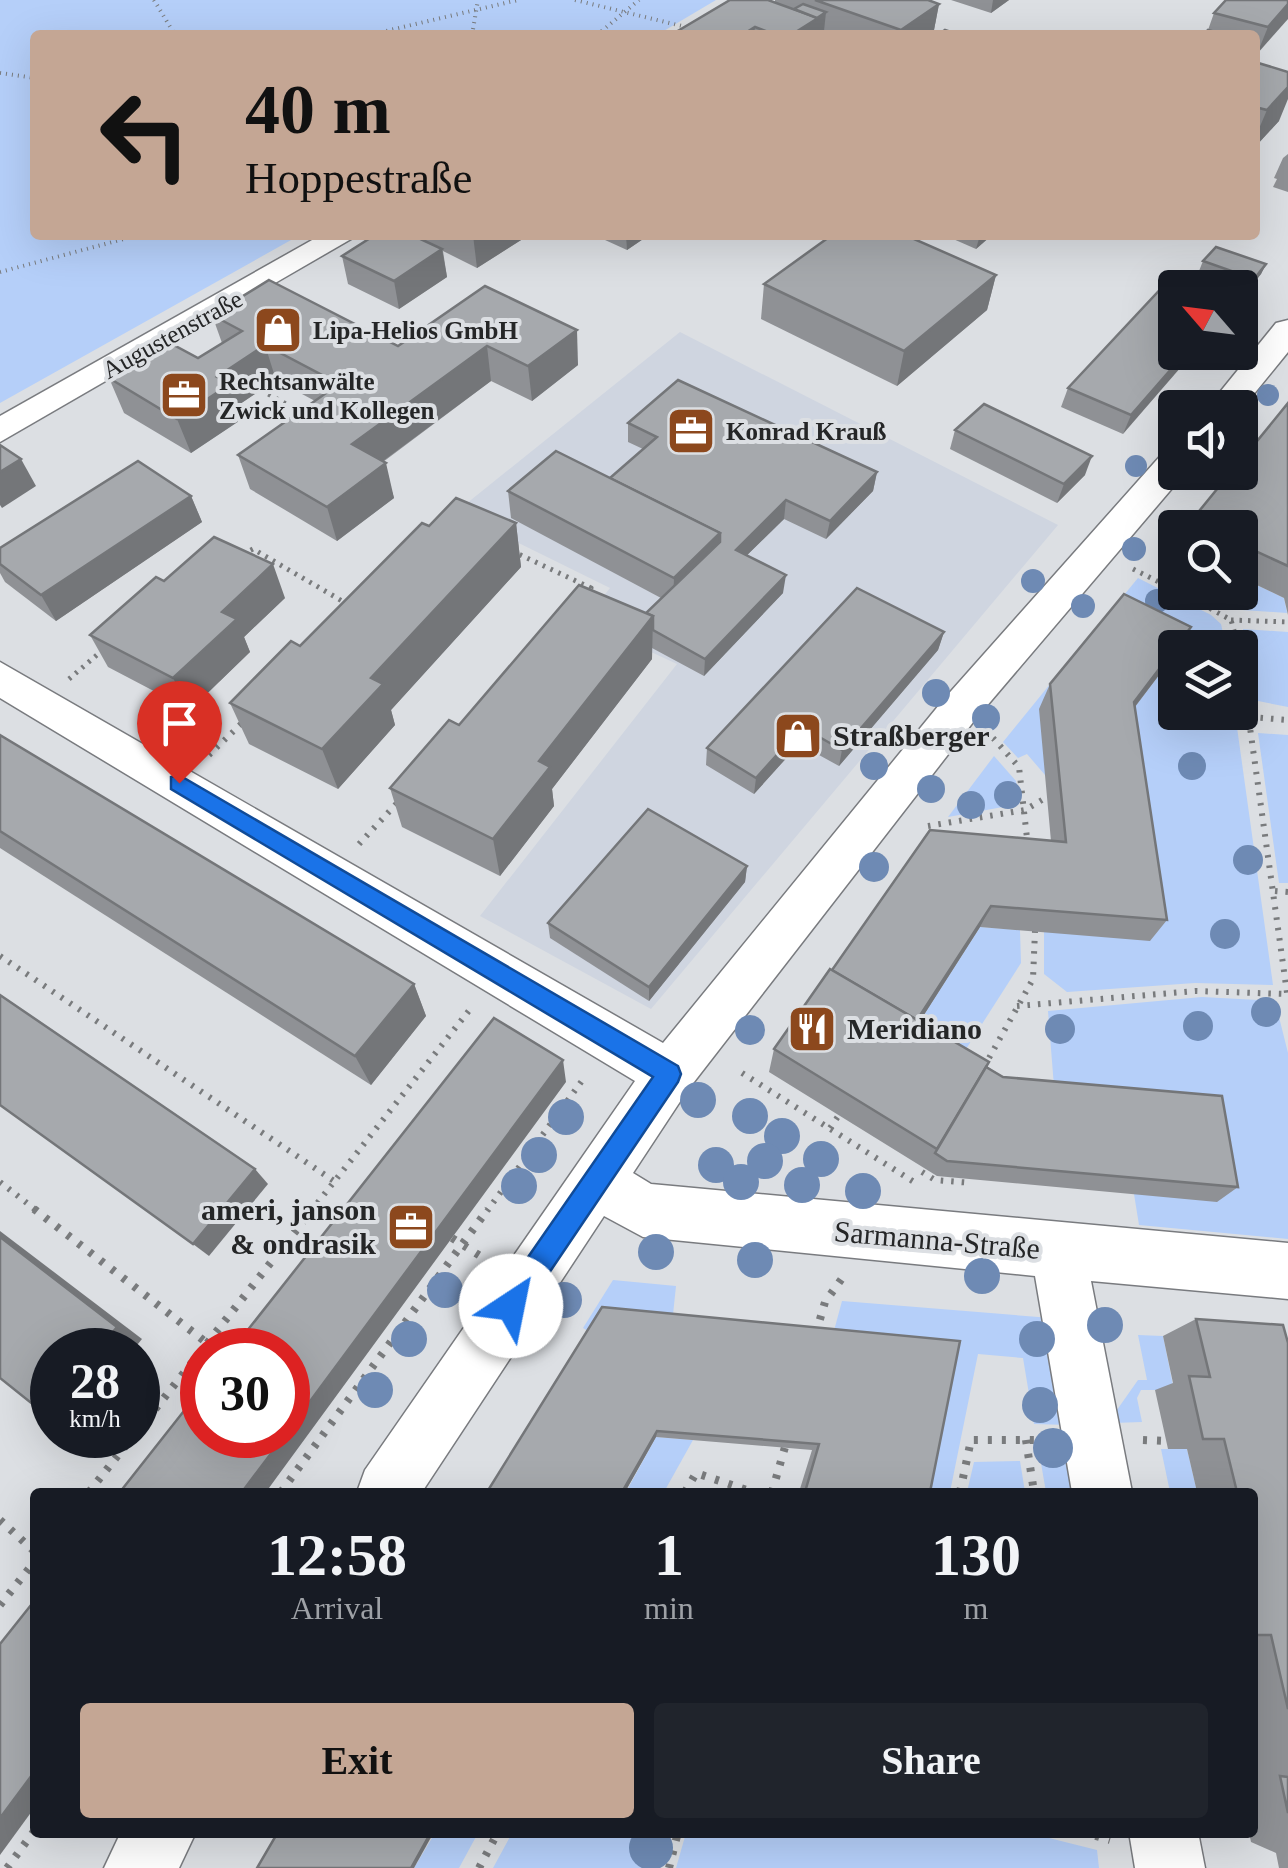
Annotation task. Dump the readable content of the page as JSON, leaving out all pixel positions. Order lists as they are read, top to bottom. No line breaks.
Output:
{"streets":{"street":["Augustenstraße","Sarmanna-Straße"]},"places":{"shop":["Lipa-Helios GmbH","Straßberger"],"office":["Rechtsanwälte Zwick und Kollegen","Konrad Krauß","ameri, janson & ondrasik"],"restaurant":["Meridiano"]},"north":"top left","page":{"turn":["40 m","Hoppestraße"],"speed":"28 km/h","limit":"30","eta":["12:58","Arrival","1","min","130","m"],"buttons":["Exit","Share"]}}
